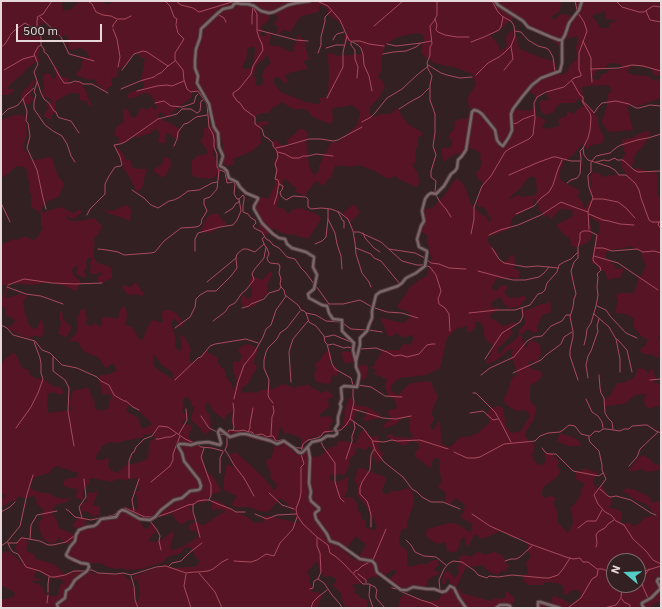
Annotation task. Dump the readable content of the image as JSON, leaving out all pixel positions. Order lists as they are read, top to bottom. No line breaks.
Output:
{"scale_bar":"500 m","north":"left"}
